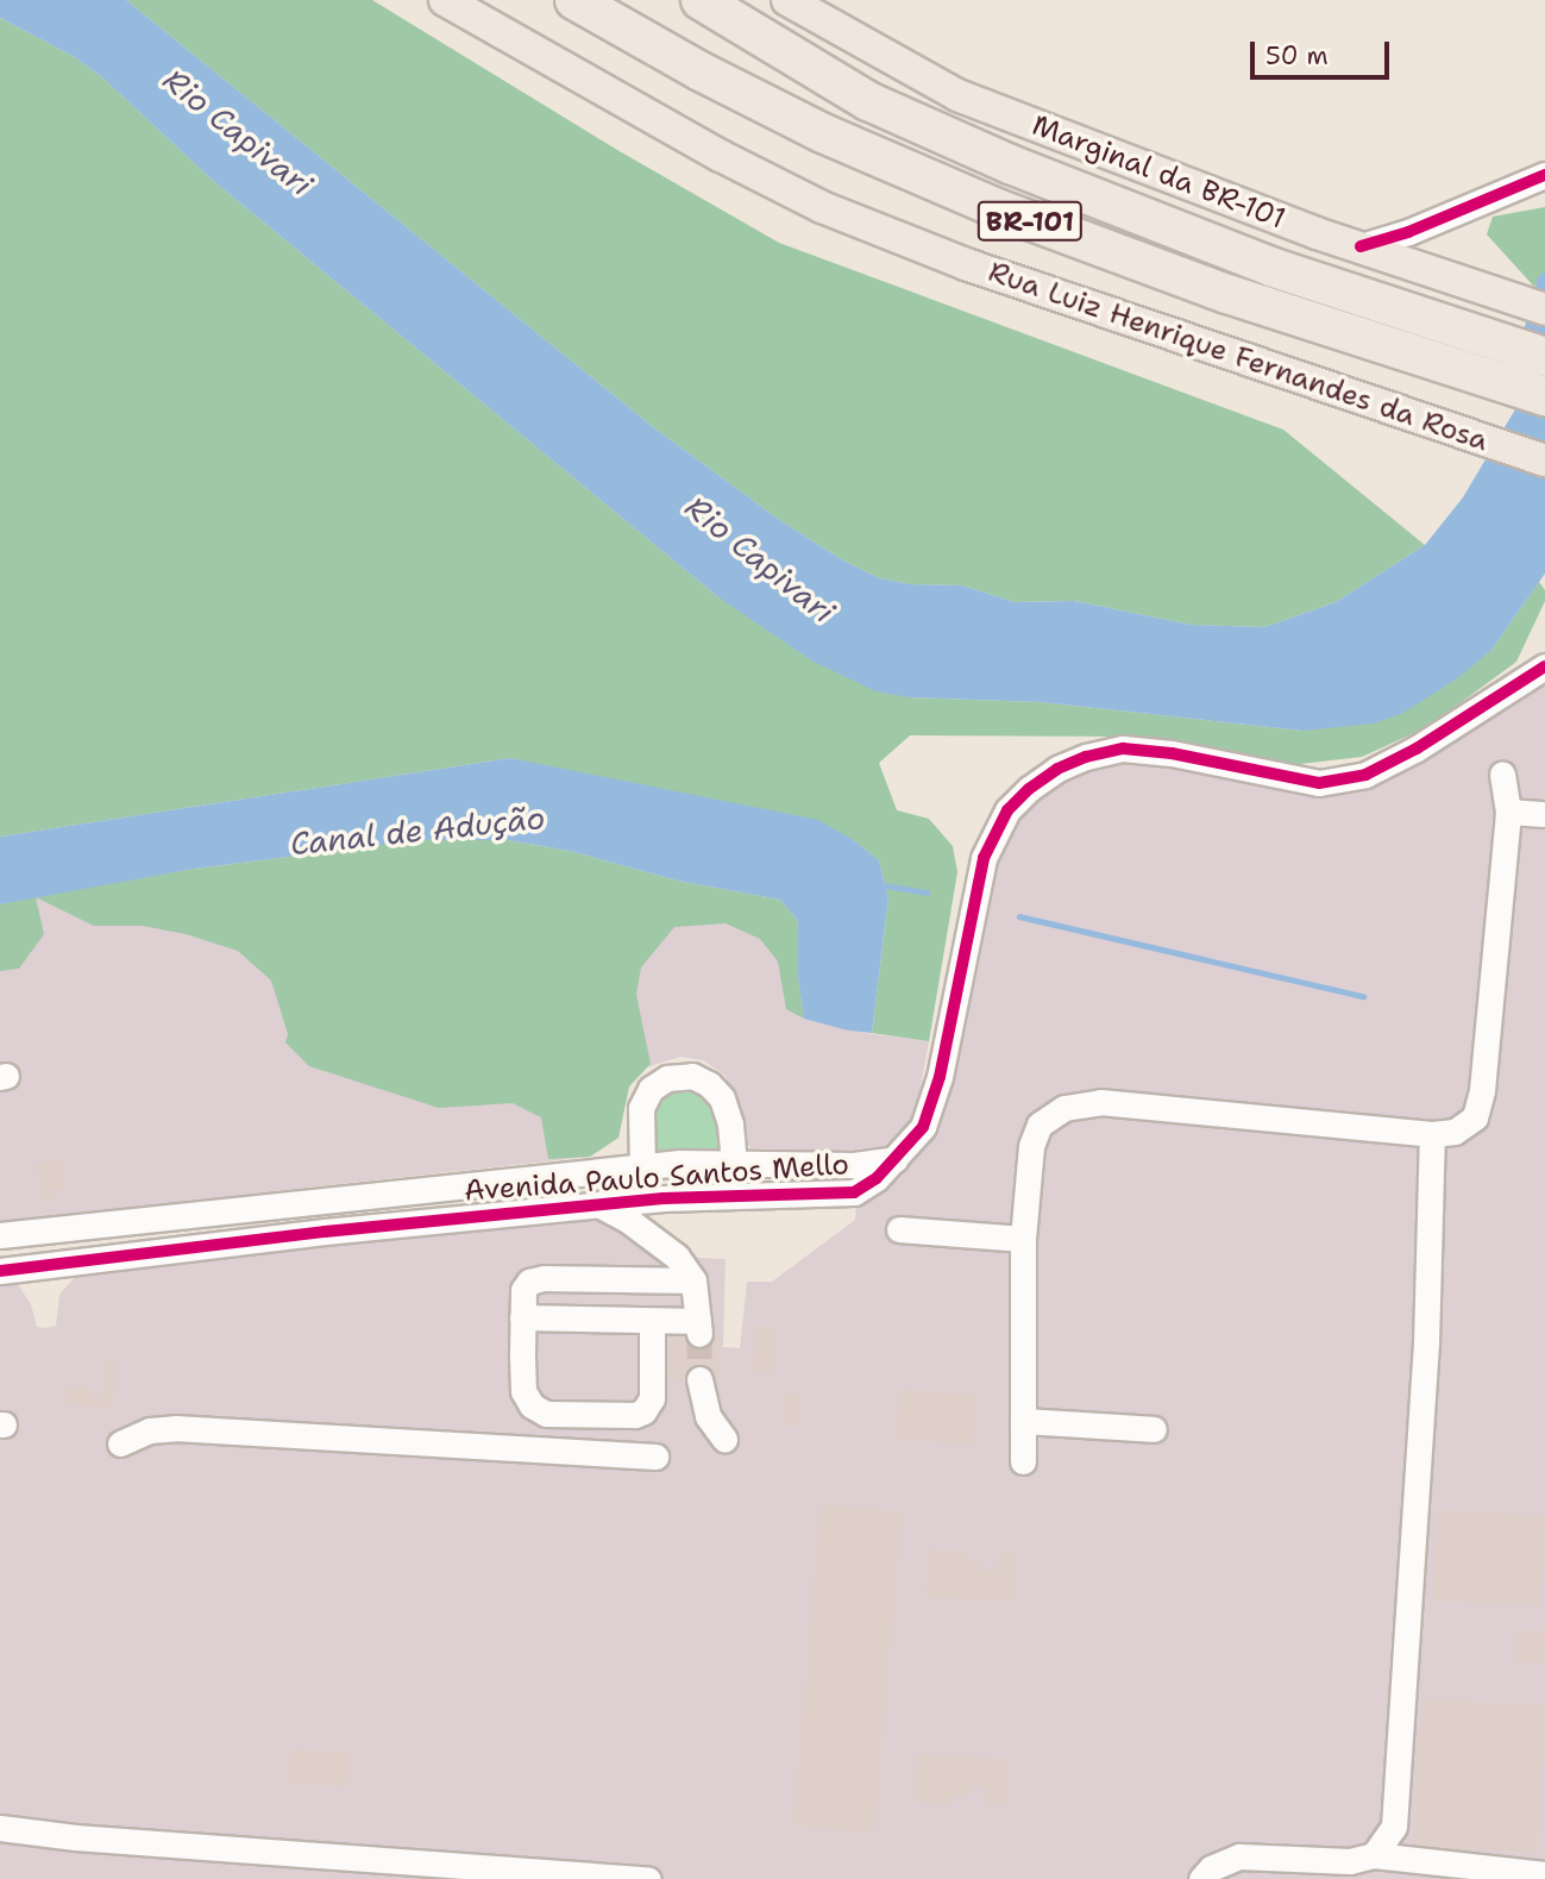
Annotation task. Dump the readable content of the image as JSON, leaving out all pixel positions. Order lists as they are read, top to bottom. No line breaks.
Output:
{"streets":{"highway":["BR-101"],"main road":["Marginal da BR-101","Rua Luiz Henrique Fernandes da Rosa"],"street":["Avenida Paulo Santos Mello"]},"water":["Rio Capivari","Canal de Adução"],"scale_bar":"50 m"}
